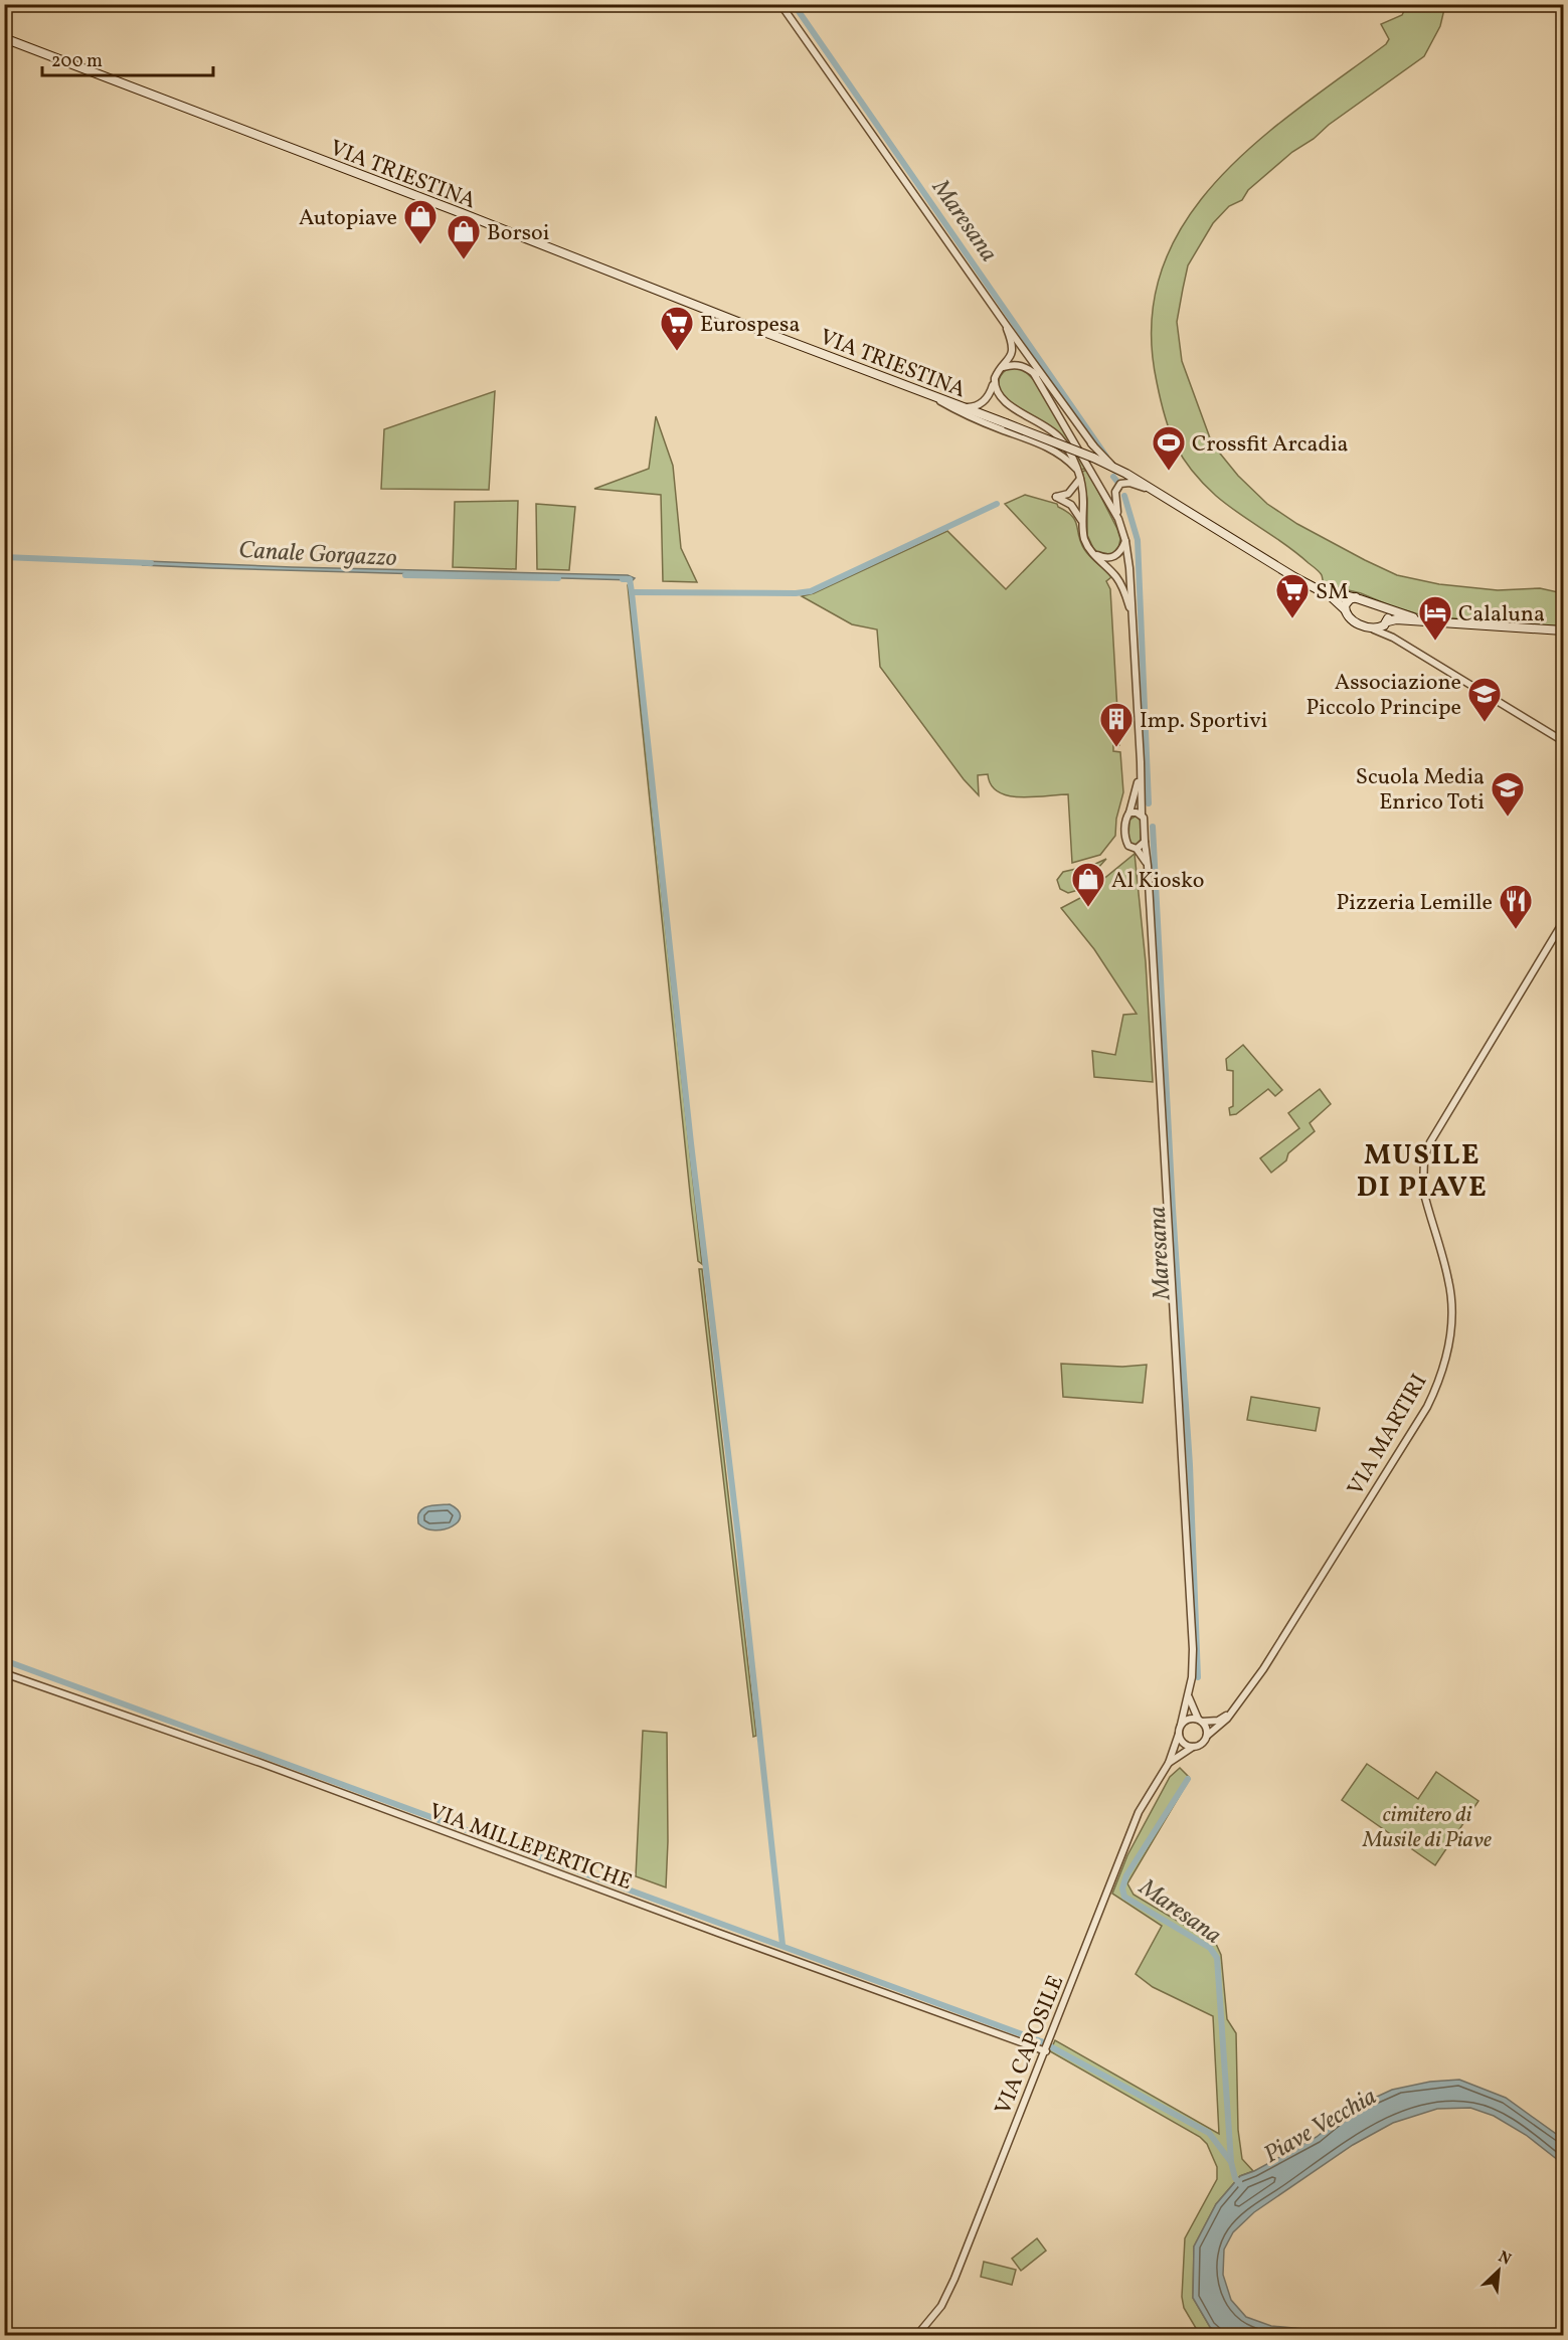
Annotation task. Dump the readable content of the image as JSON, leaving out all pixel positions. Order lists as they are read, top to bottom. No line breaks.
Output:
{"streets":{"main road":["VIA TRIESTINA"],"street":["VIA MARTIRI","VIA MILLEPERTICHE","VIA CAPOSILE"]},"crossings":[["VIA MARTIRI","VIA CAPOSILE"],["VIA MILLEPERTICHE","VIA CAPOSILE"]],"districts":["MUSILE DI PIAVE"],"water":["Maresana","Canale Gorgazzo","Piave Vecchia"],"parks":["cimitero di Musile di Piave"],"places":{"shop":["Autopiave","Borsoi","Al Kiosko"],"supermarket":["Eurospesa","SM"],"sports":["Crossfit Arcadia"],"hotel":["Calaluna"],"school or university":["Associazione Piccolo Principe","Scuola Media Enrico Toti"],"building":["Imp. Sportivi"],"restaurant":["Pizzeria Lemille"]},"scale_bar":"200 m","north":"top right"}
